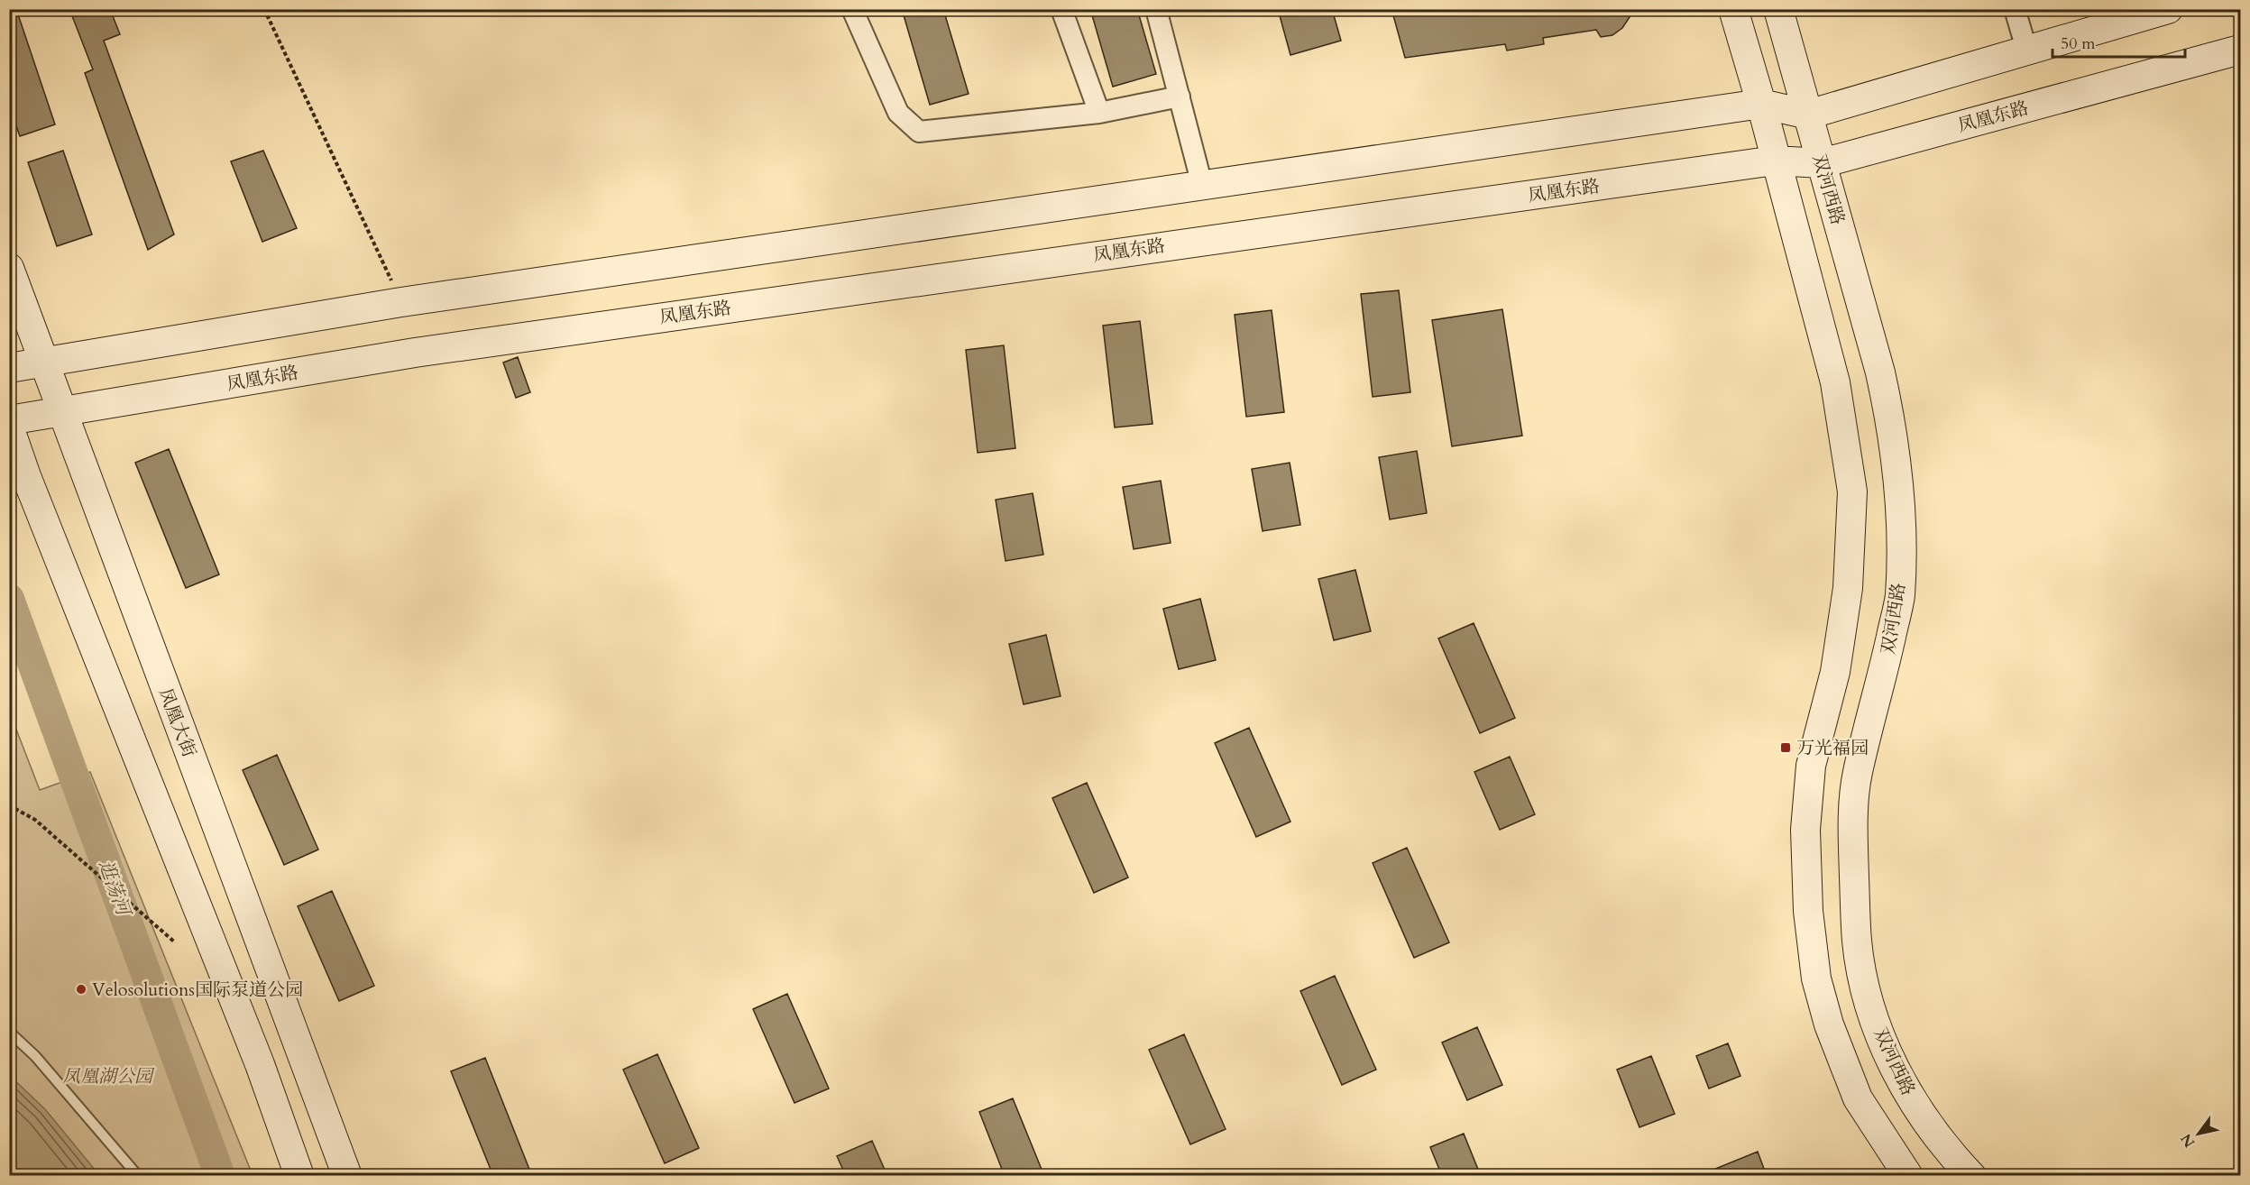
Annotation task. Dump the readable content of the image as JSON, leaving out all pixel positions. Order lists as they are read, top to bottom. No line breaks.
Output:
{"streets":{"street":["凤凰东路","双河西路","凤凰大街"]},"crossings":[["凤凰东路","双河西路"],["凤凰东路","凤凰大街"]],"water":["逛荡河"],"parks":["凤凰湖公园"],"places":{"transit":["万光福园"],"other":["Velosolutions国际泵道公园"]},"scale_bar":"50 m","north":"bottom left"}
